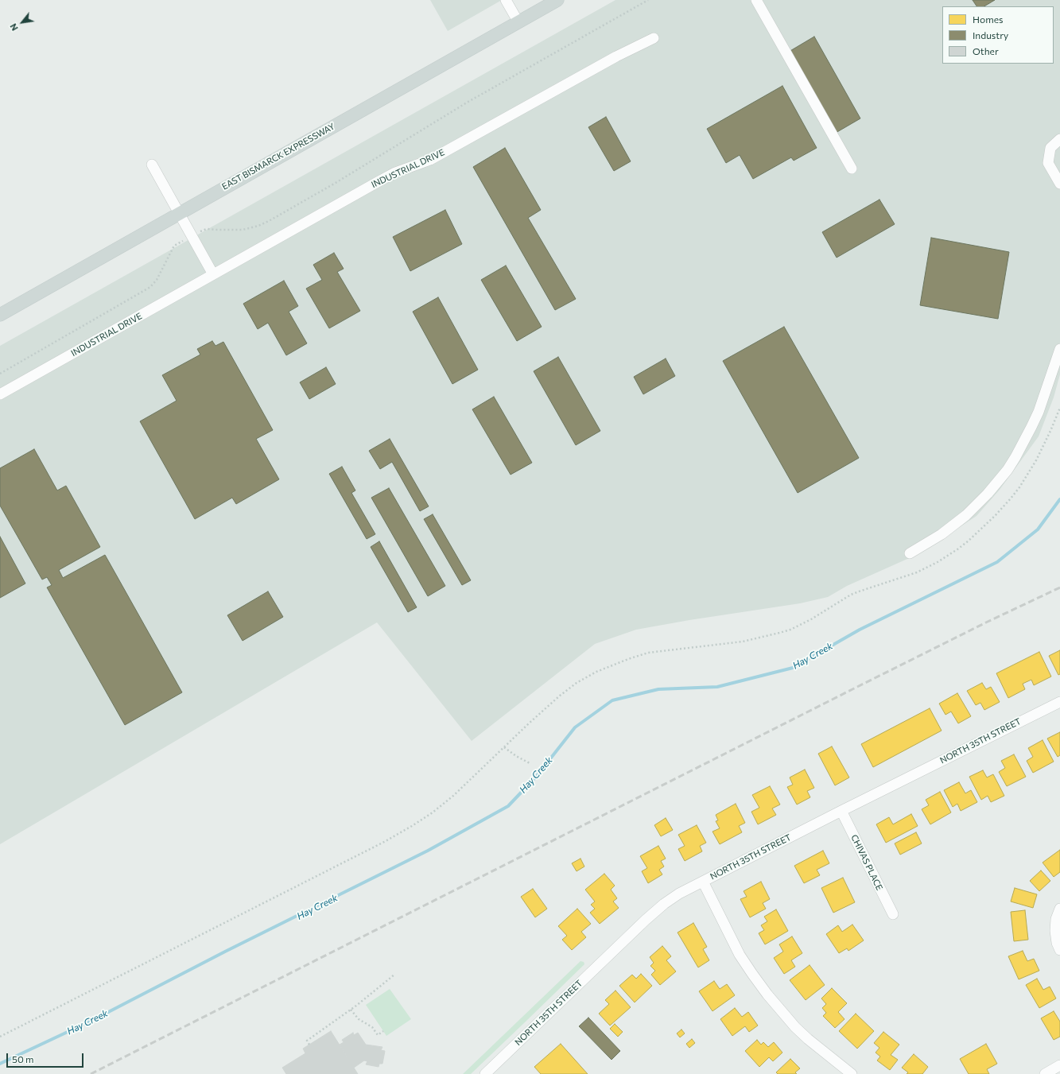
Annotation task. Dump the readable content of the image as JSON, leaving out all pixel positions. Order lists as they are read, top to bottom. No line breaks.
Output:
{"streets":{"main road":["EAST BISMARCK EXPRESSWAY"],"street":["INDUSTRIAL DRIVE","NORTH 35TH STREET","CHIVAS PLACE"]},"crossings":[["NORTH 35TH STREET","CHIVAS PLACE"]],"water":["Hay Creek"],"legend":["Homes","Industry","Other"],"scale_bar":"50 m","north":"bottom left"}
